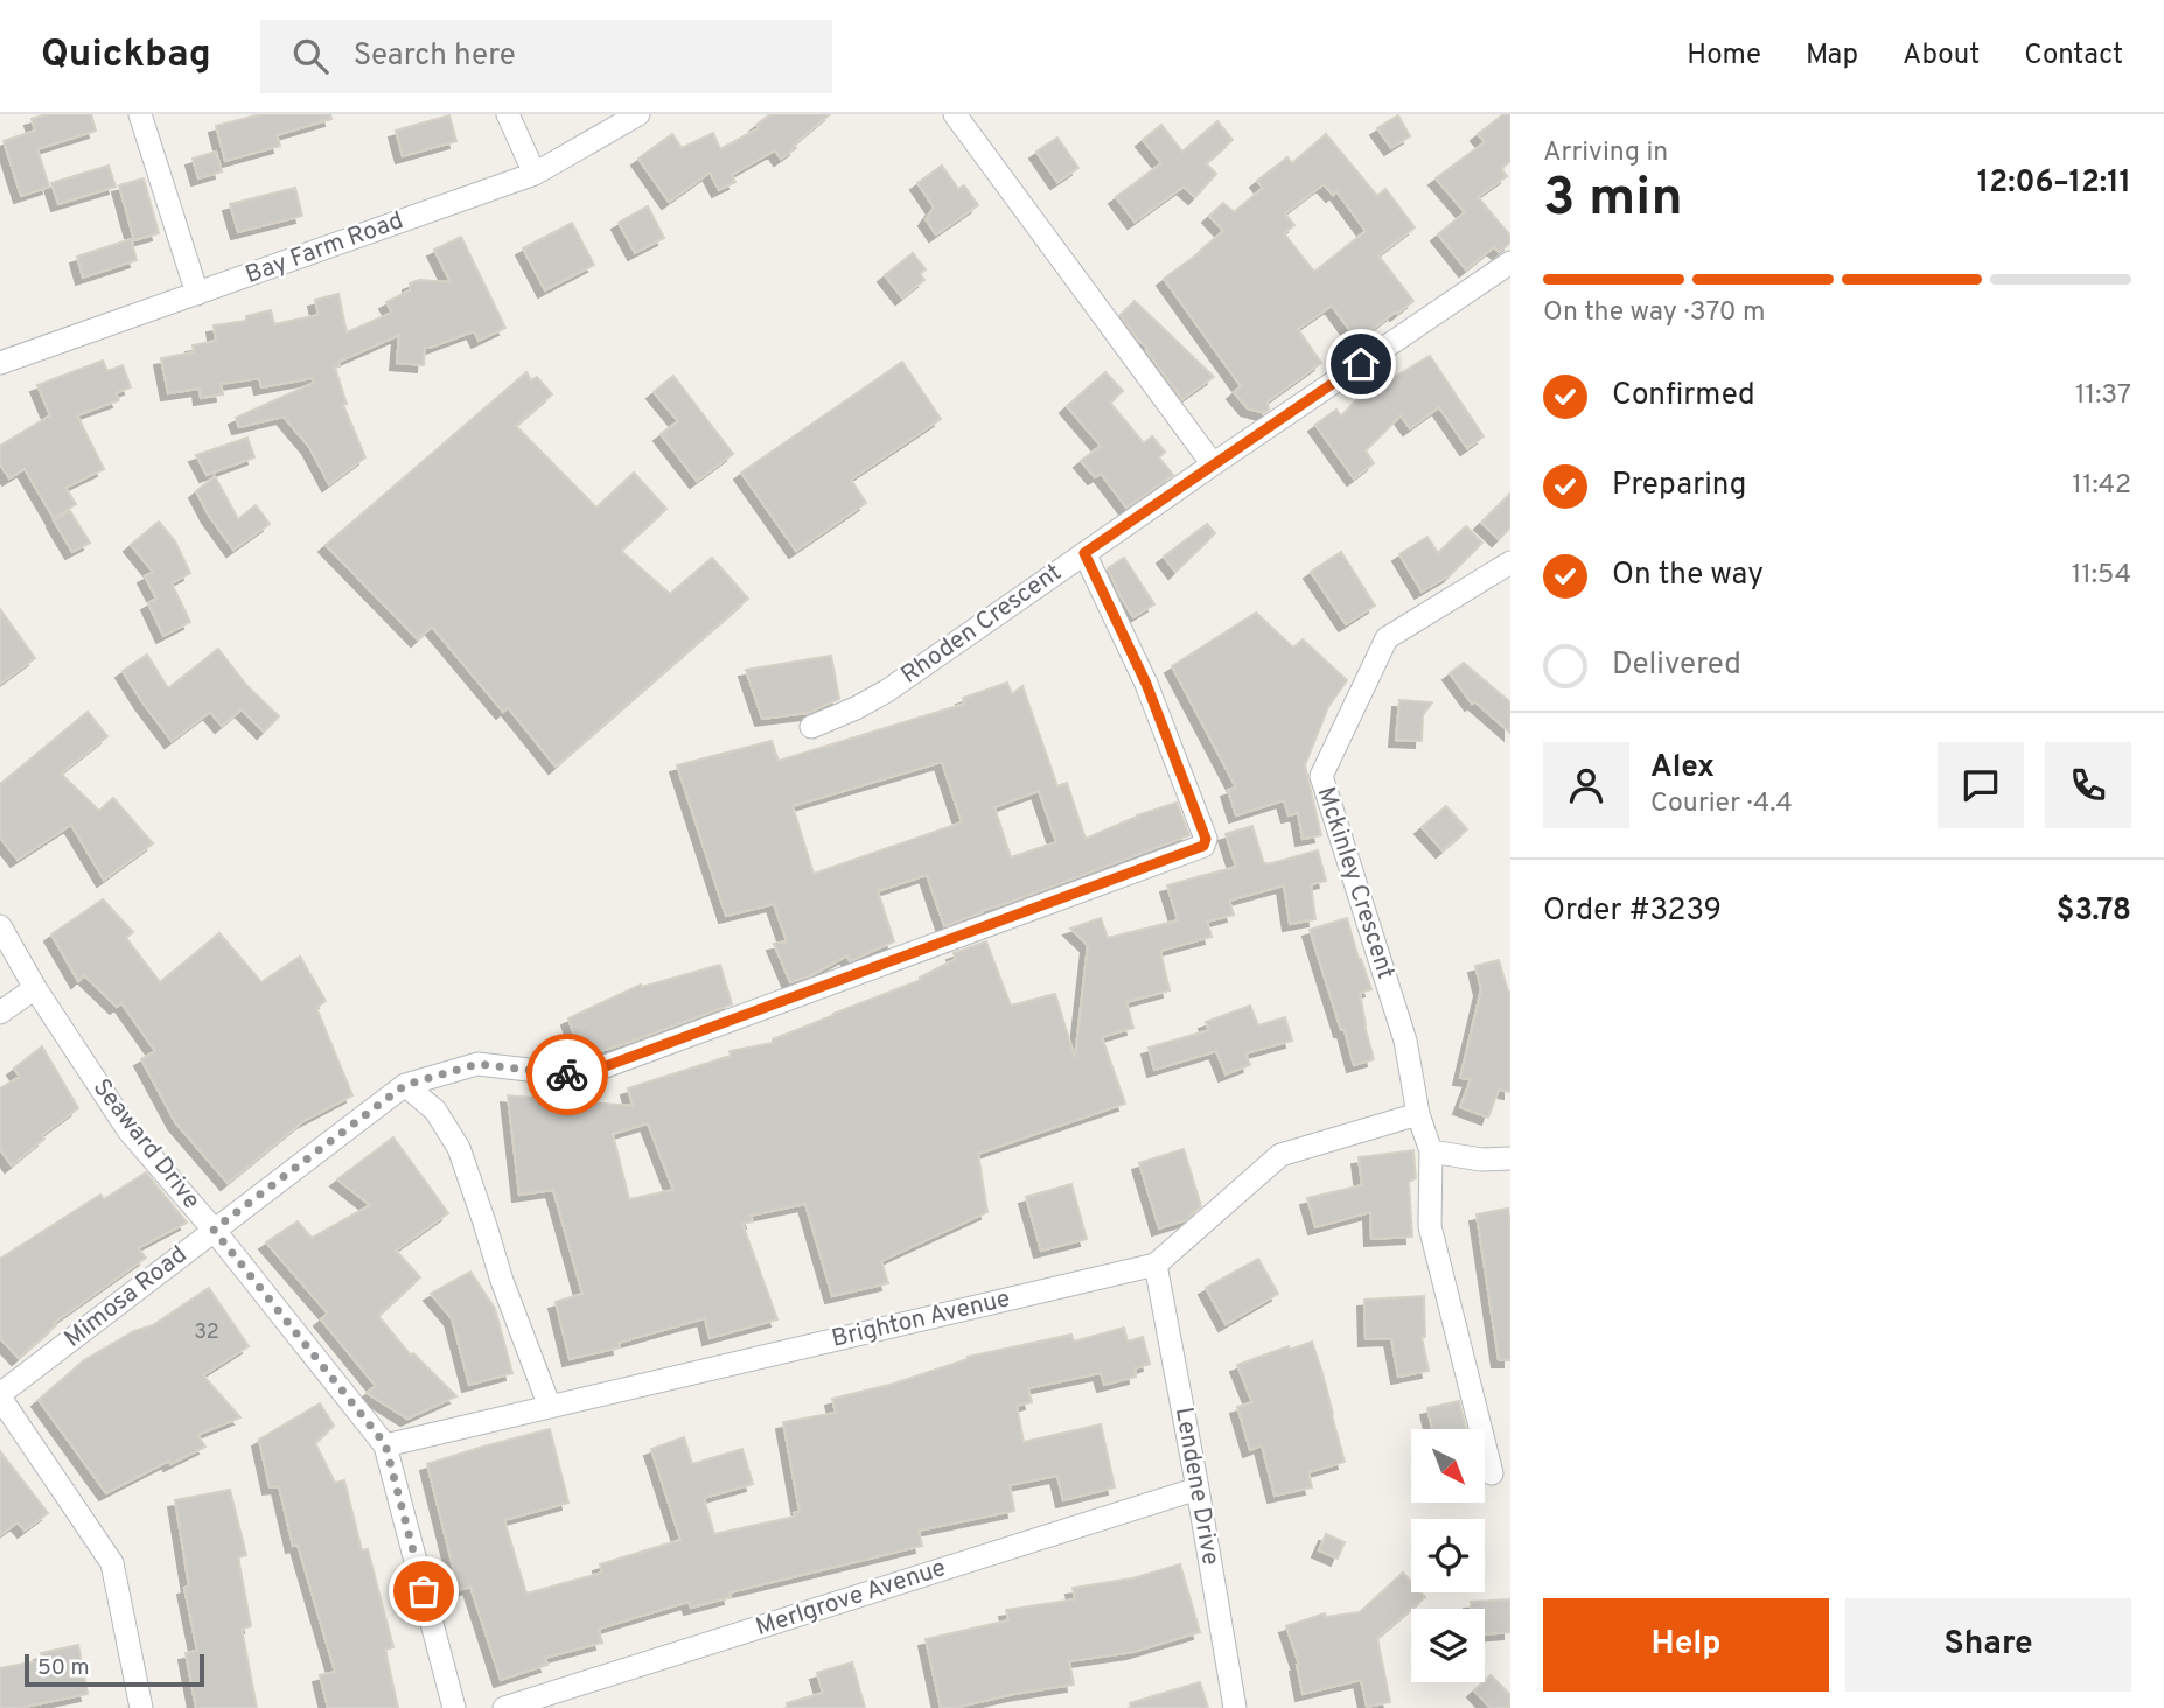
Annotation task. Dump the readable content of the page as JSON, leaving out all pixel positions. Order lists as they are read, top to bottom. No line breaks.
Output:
{"streets":{"street":["Bay Farm Road","Rhoden Crescent","Mckinley Crescent","Seaward Drive","Mimosa Road","Brighton Avenue","Lendene Drive","Merlgrove Avenue"]},"crossings":[["Rhoden Crescent","Mimosa Road"],["Mckinley Crescent","Brighton Avenue"],["Seaward Drive","Mimosa Road"],["Seaward Drive","Brighton Avenue"],["Brighton Avenue","Lendene Drive"],["Lendene Drive","Merlgrove Avenue"]],"house_numbers":["32"],"scale_bar":"50 m","north":"bottom right","page":{"header":"Quickbag","search":"Search here","nav":["Home","Map","About","Contact"],"heading":["3 min","Arriving in","12:06–12:11"],"panel":["Alex","Courier · 4.4","Order #3239","$3.78"],"bar":"On the way · 370 m","list":[["Confirmed","11:37"],["Preparing","11:42"],["On the way","11:54"],"Delivered"],"buttons":["Help","Share"],"scale":"50 m"}}
